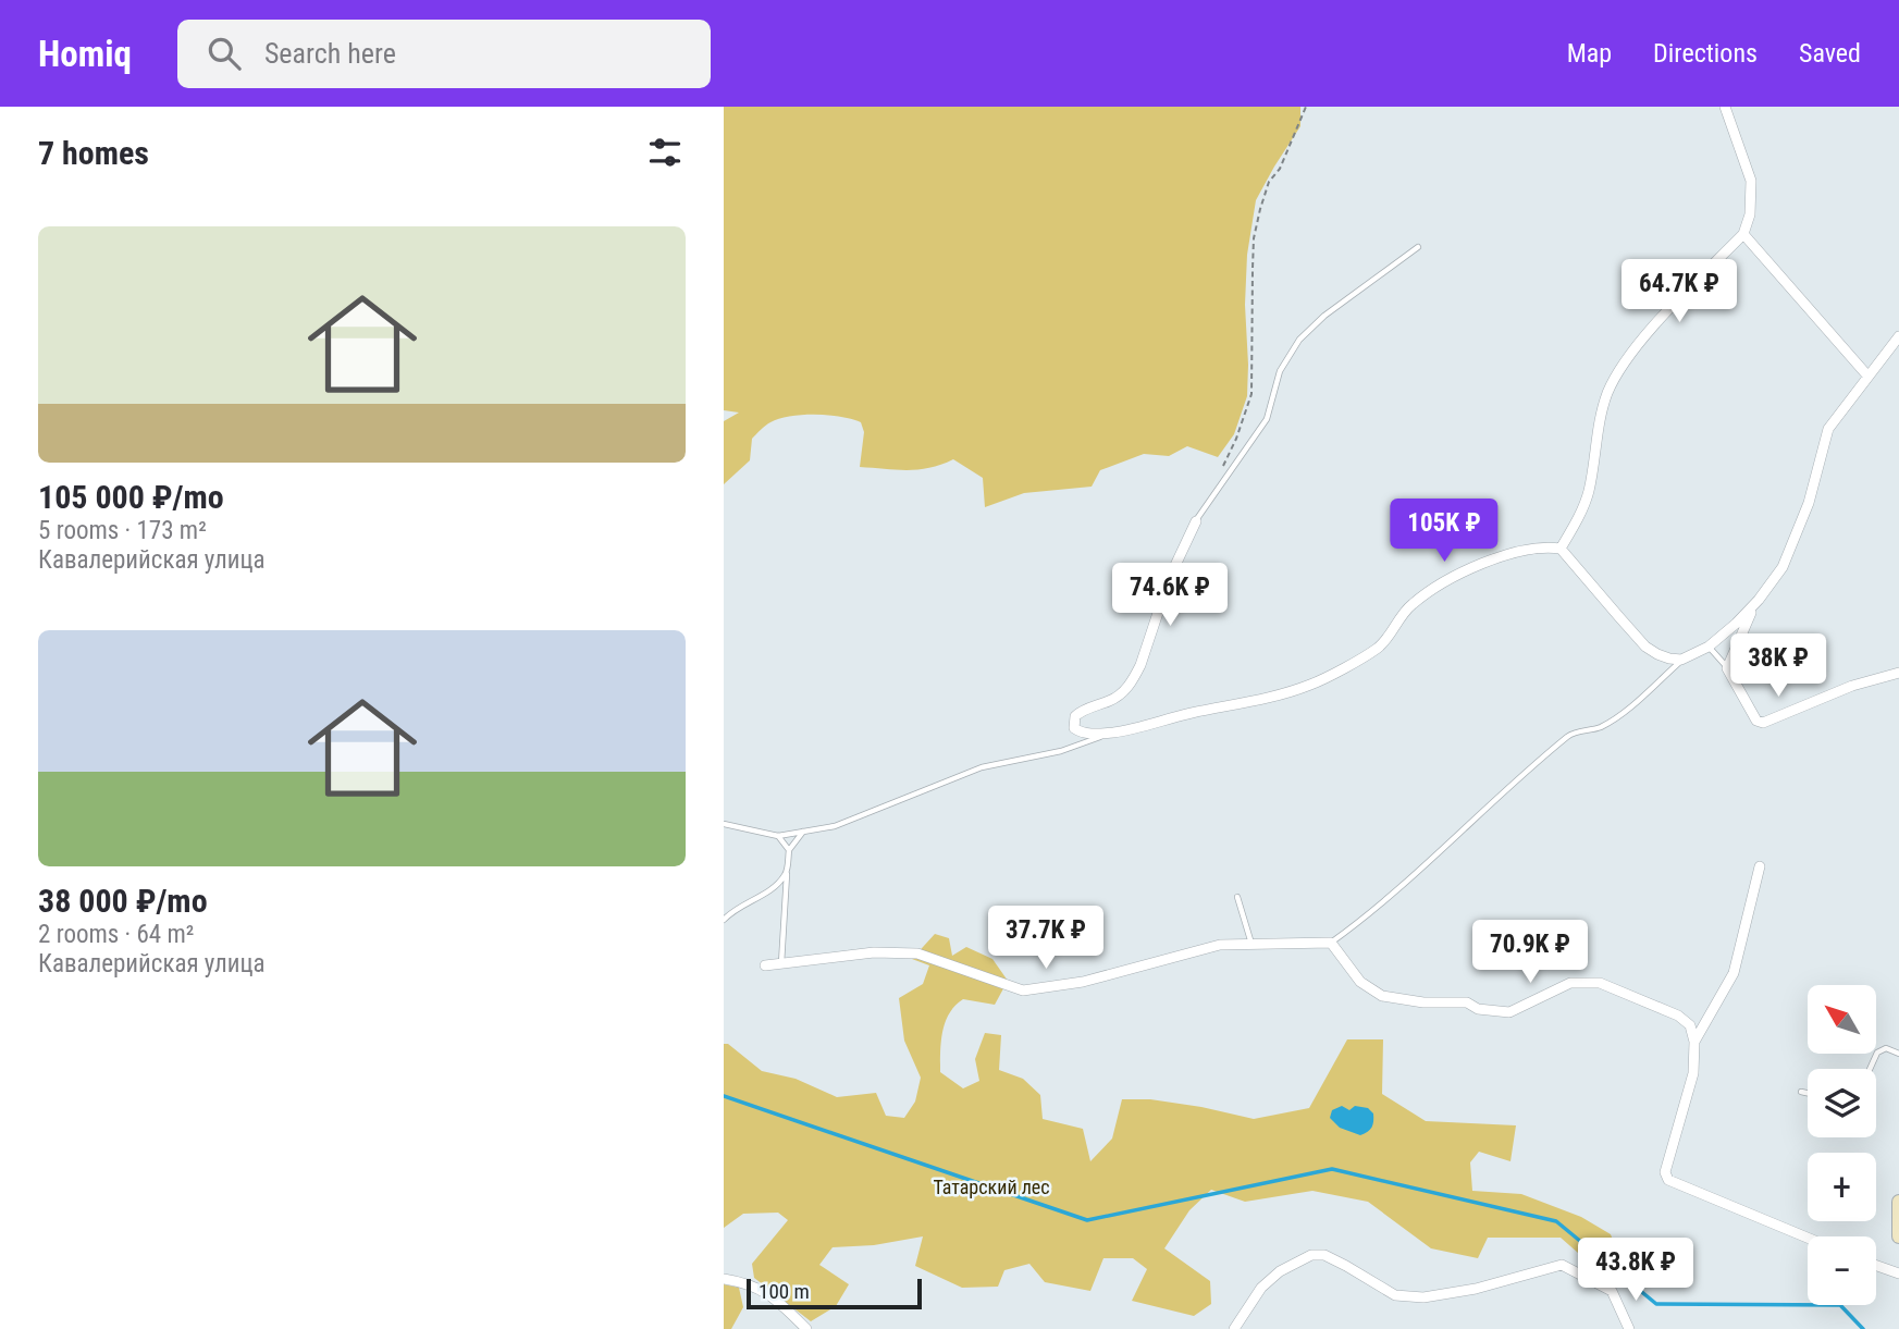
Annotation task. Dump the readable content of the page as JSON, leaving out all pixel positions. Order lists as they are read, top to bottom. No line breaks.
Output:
{"parks":["Татарский лес"],"scale_bar":"100 m","north":"top left","page":{"header":"Homiq","search":"Search here","nav":["Map","Directions","Saved"],"heading":"7 homes","list":[{"name":"105 000 ₽/mo","note":"5 rooms · 173 m² · Кавалерийская улица"},{"name":"38 000 ₽/mo","note":"2 rooms · 64 m² · Кавалерийская улица"}],"price":["64.7K ₽","105K ₽","74.6K ₽","38K ₽","37.7K ₽","70.9K ₽","43.8K ₽"],"map_buttons":["+","−"],"scale":"100 m"}}
